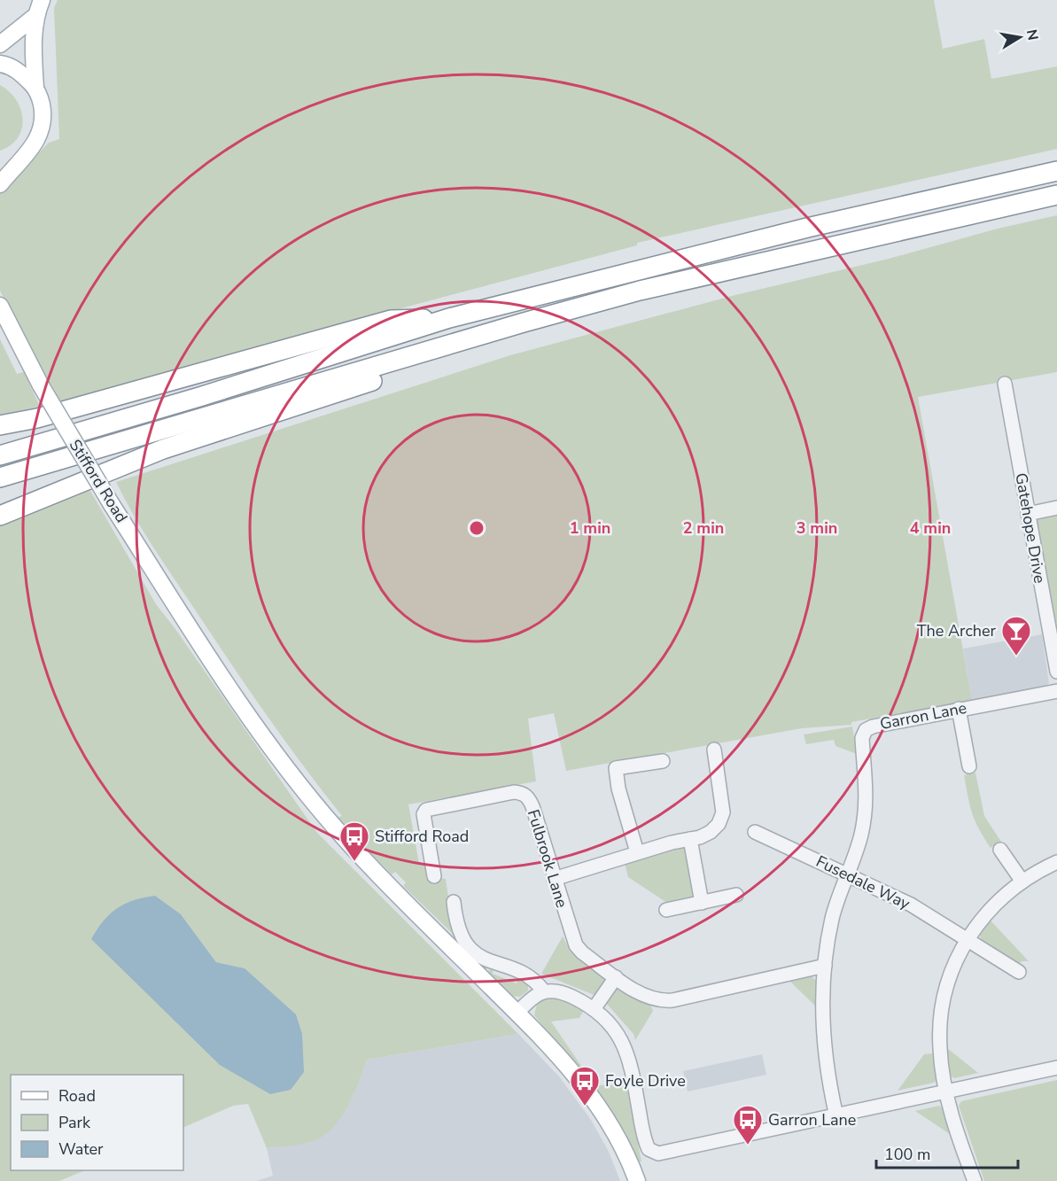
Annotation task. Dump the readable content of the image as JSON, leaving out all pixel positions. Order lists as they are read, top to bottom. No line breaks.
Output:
{"streets":{"main road":["Stifford Road"],"street":["Gatehope Drive","Garron Lane","Fulbrook Lane","Fusedale Way"]},"crossings":[["Garron Lane","Fulbrook Lane"],["Garron Lane","Fusedale Way"]],"places":{"bar":["The Archer"],"bus stop":["Stifford Road","Foyle Drive","Garron Lane"]},"legend":["Road","Park","Water"],"scale_bar":"100 m","north":"right","rings":["1 min","2 min","3 min","4 min"]}
